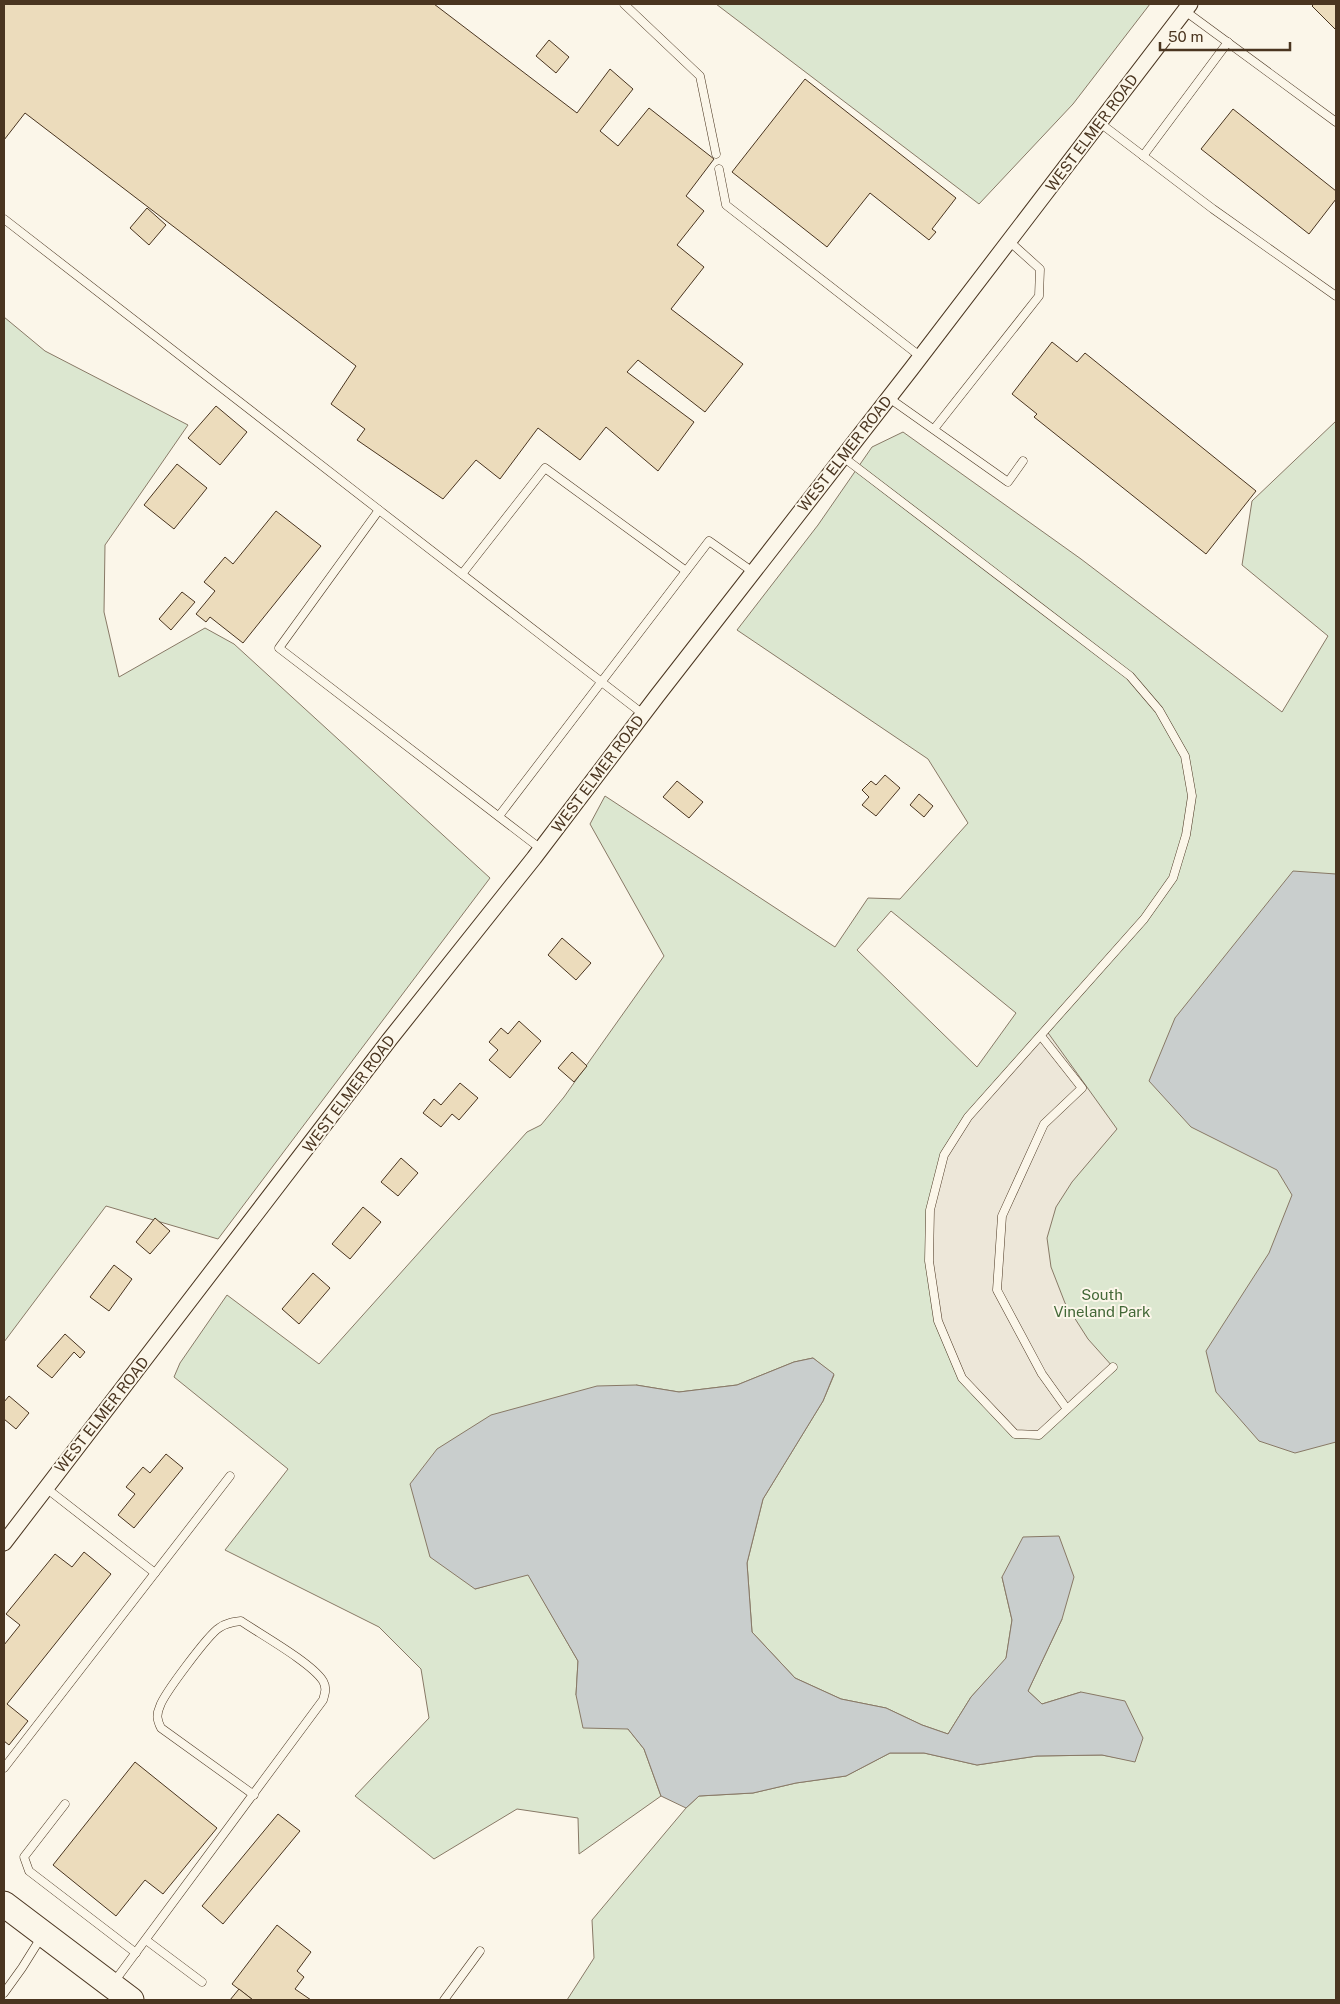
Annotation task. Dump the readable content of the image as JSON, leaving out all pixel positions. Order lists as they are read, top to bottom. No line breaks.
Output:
{"streets":{"street":["WEST ELMER ROAD"]},"parks":["South Vineland Park"],"scale_bar":"50 m"}
